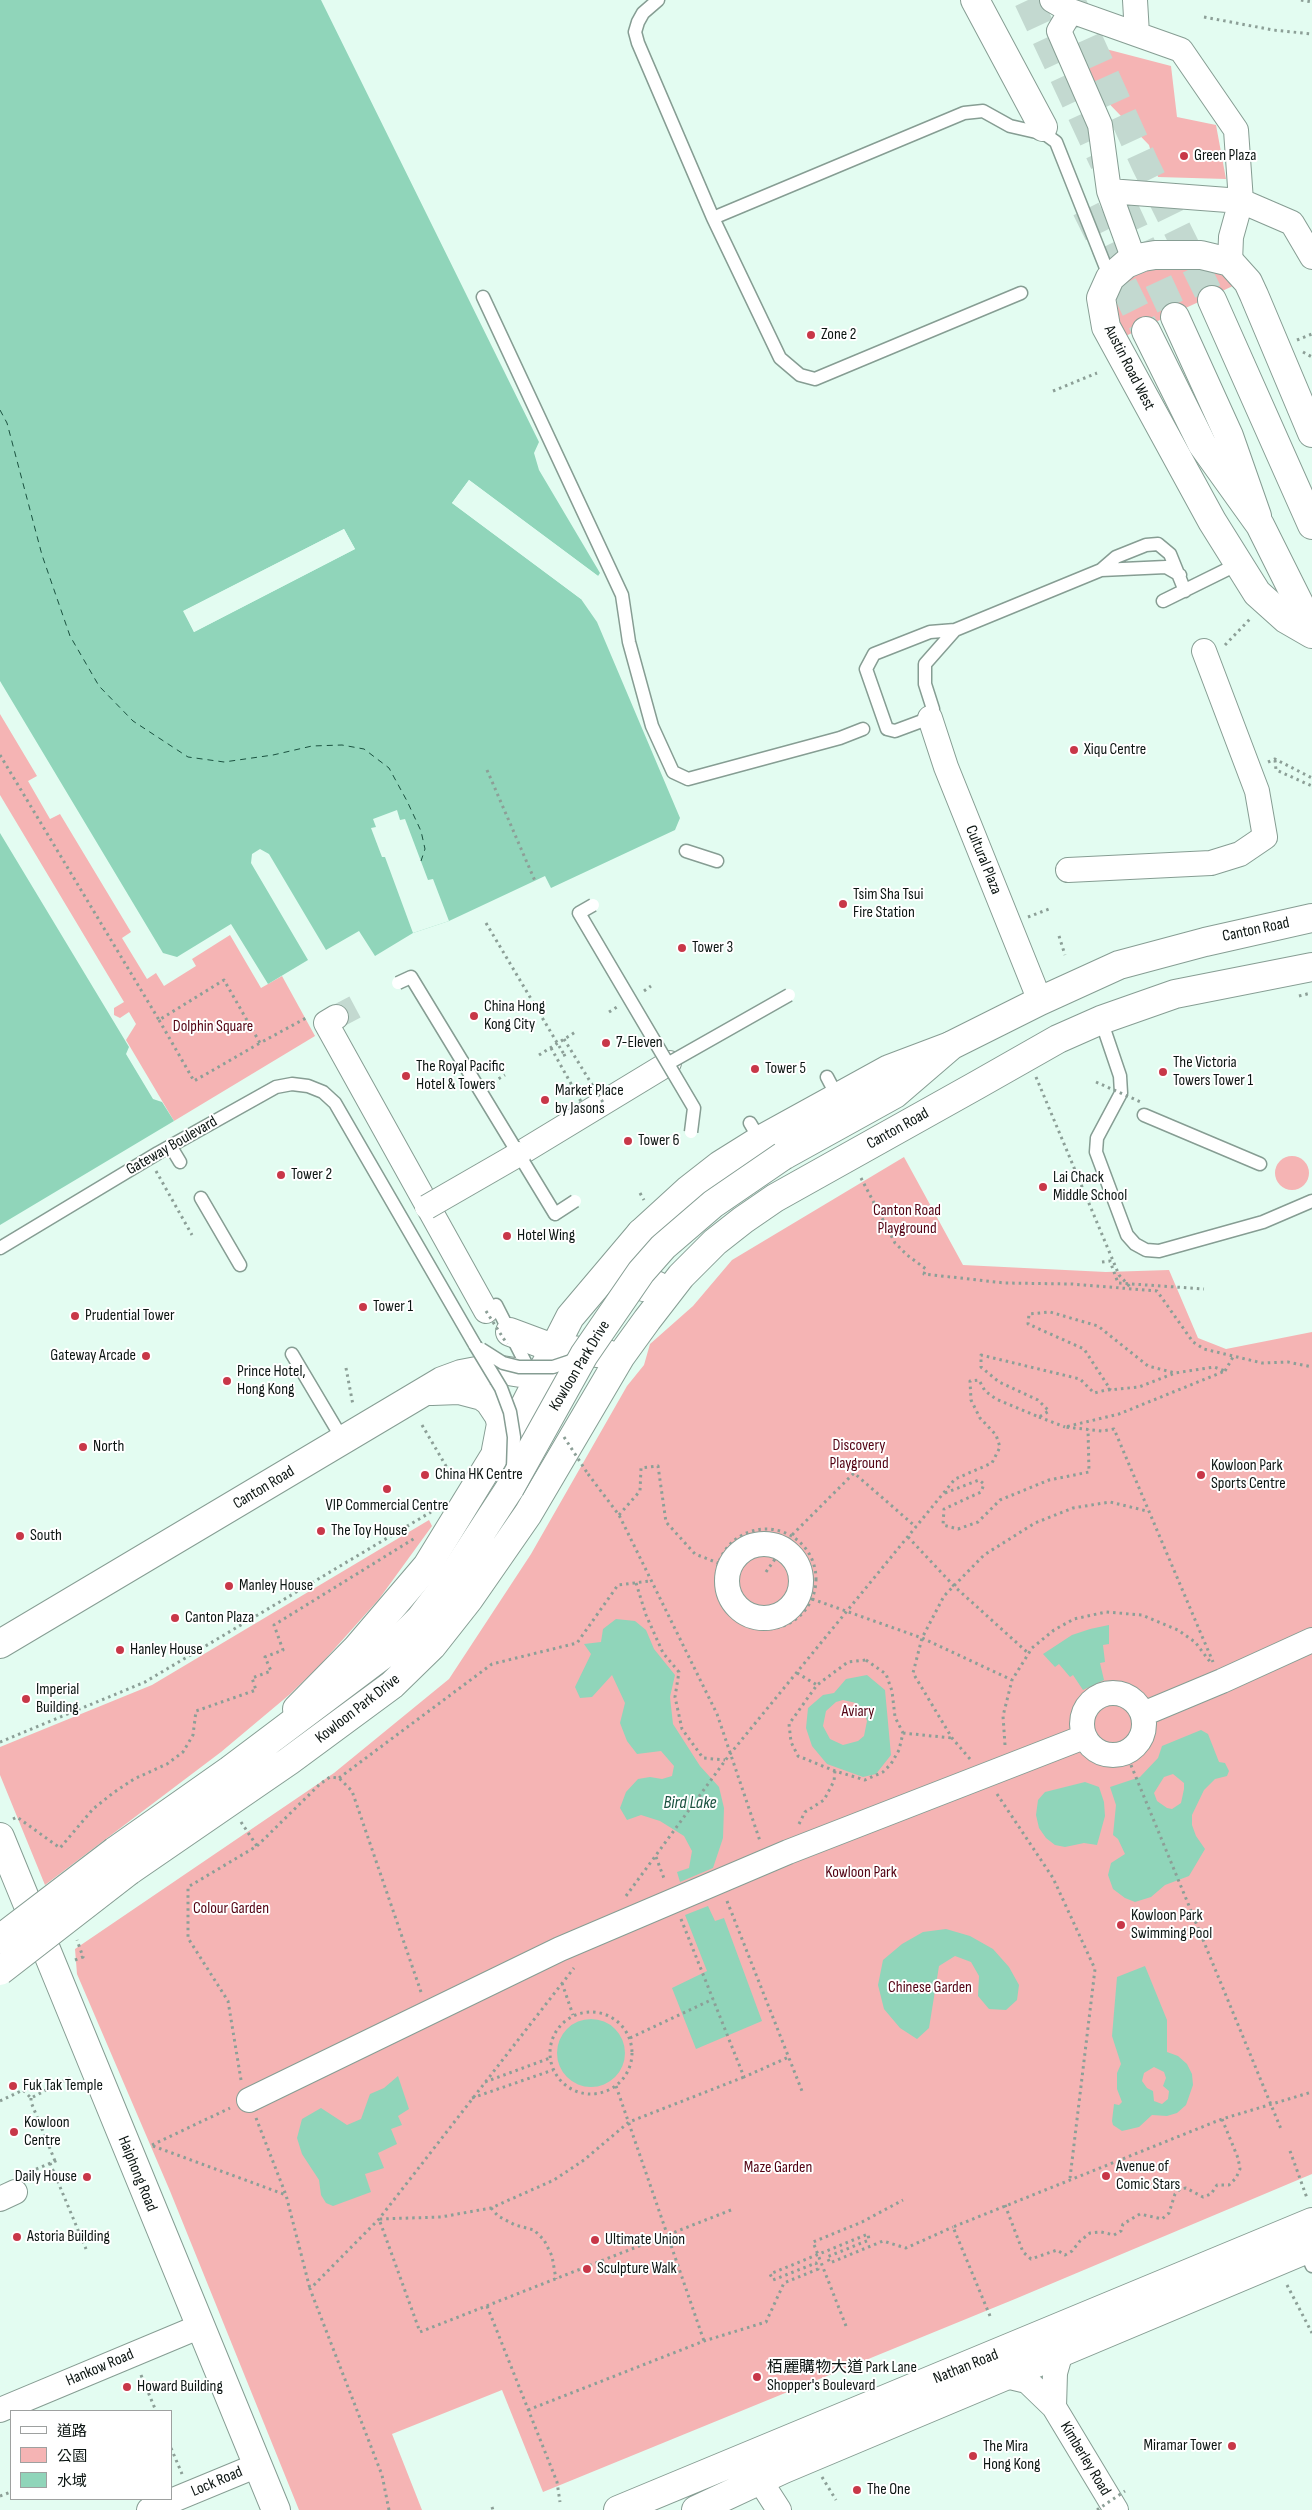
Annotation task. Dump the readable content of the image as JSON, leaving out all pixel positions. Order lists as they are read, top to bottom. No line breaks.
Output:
{"streets":{"main road":["Austin Road West","Canton Road","Kowloon Park Drive","Haiphong Road","Nathan Road"],"street":["Cultural Plaza","Hankow Road","Kimberley Road","Lock Road"],"lane":["Gateway Boulevard"]},"crossings":[["Cultural Plaza","Canton Road"],["Canton Road","Kowloon Park Drive"],["Gateway Boulevard","Kowloon Park Drive"],["Haiphong Road","Hankow Road"],["Haiphong Road","Lock Road"],["Nathan Road","Kimberley Road"]],"water":["Bird Lake"],"parks":["Dolphin Square","Canton Road Playground","Discovery Playground","Aviary","Kowloon Park","Colour Garden","Chinese Garden","Maze Garden"],"places":["Green Plaza","Zone 2","Xiqu Centre","Tsim Sha Tsui Fire Station","Tower 3","China Hong Kong City","7-Eleven","Tower 5","The Victoria Towers Tower 1","The Royal Pacific Hotel & Towers","Market Place by Jasons","Tower 6","Tower 2","Lai Chack Middle School","Hotel Wing","Tower 1","Prudential Tower","Gateway Arcade","Prince Hotel, Hong Kong","North","China HK Centre","Kowloon Park Sports Centre","VIP Commercial Centre","The Toy House","South","Manley House","Canton Plaza","Hanley House","Imperial Building","Kowloon Park Swimming Pool","Fuk Tak Temple","Kowloon Centre","Avenue of Comic Stars","Daily House","Astoria Building","Ultimate Union","Sculpture Walk","栢麗購物大道 Park Lane Shopper's Boulevard","Howard Building","Miramar Tower","The Mira Hong Kong","The One"],"legend":["道路","公園","水域"]}
